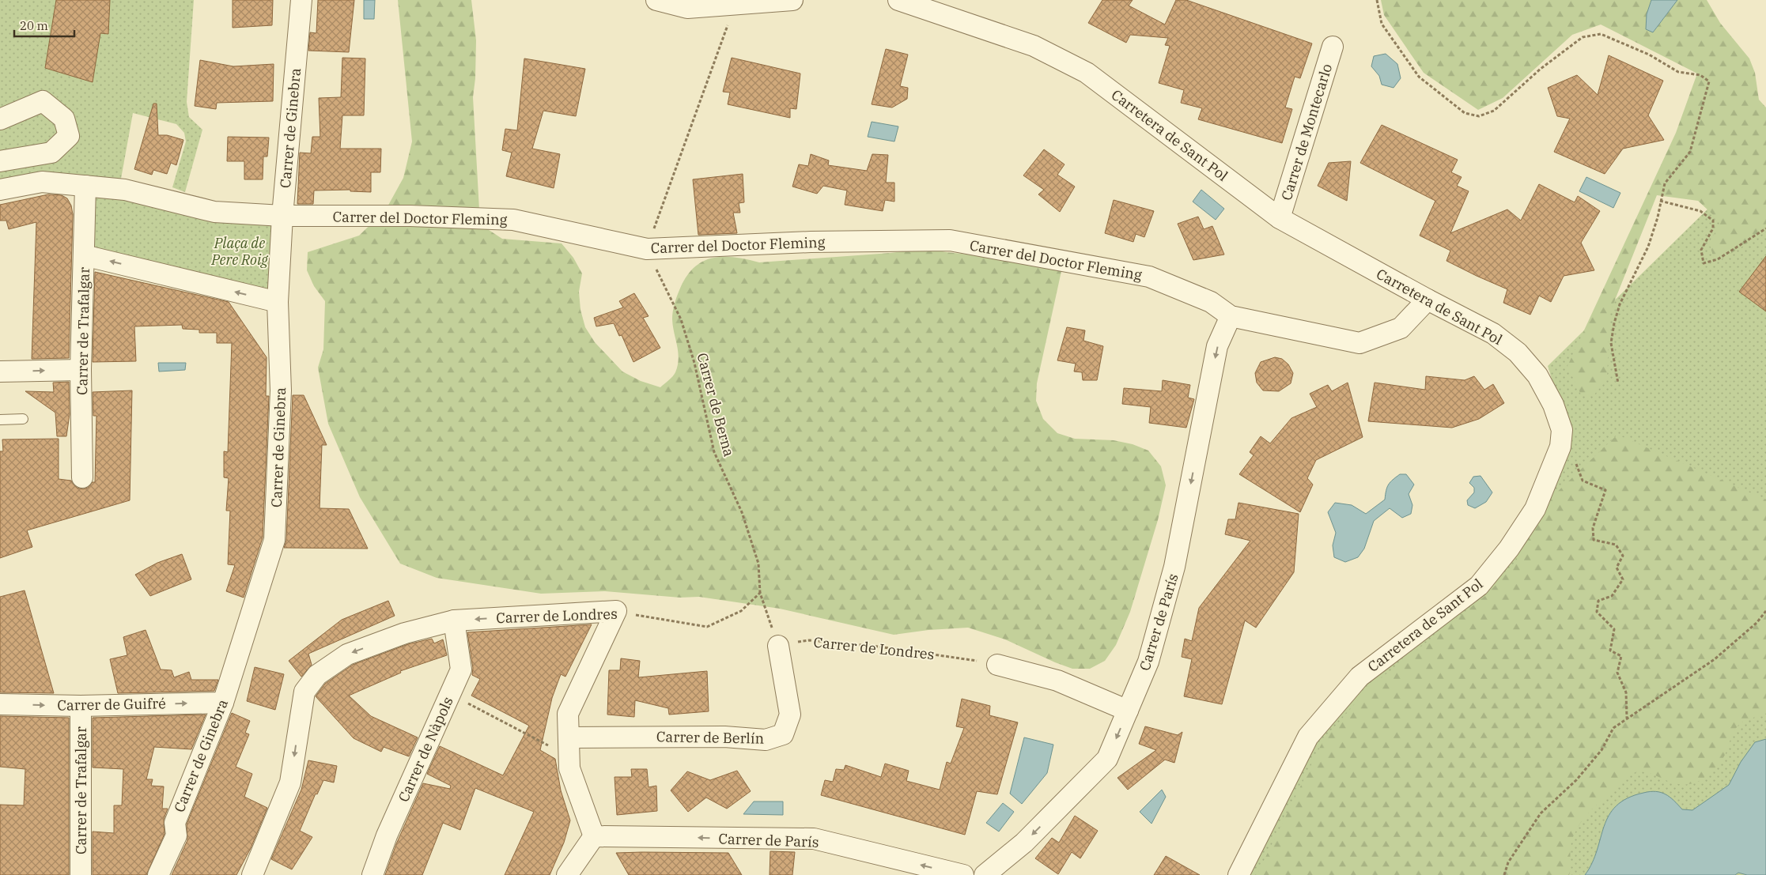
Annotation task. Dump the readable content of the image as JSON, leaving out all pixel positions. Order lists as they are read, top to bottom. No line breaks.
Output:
{"streets":{"street":["Carrer de Ginebra","Carrer de Montecarlo","Carretera de Sant Pol","Carrer del Doctor Fleming","Carrer de Trafalgar","Carrer de Londres","Carrer de París","Carrer de Guifré","Carrer de Berlín","Carrer de Nàpols"],"path":["Carrer de Berna"]},"crossings":[["Carrer de Ginebra","Carrer del Doctor Fleming"],["Carrer de Ginebra","Carrer de Guifré"],["Carrer de Montecarlo","Carretera de Sant Pol"],["Carretera de Sant Pol","Carrer del Doctor Fleming"],["Carrer del Doctor Fleming","Carrer de Trafalgar"],["Carrer del Doctor Fleming","Carrer de Berna"],["Carrer del Doctor Fleming","Carrer de París"],["Carrer de Trafalgar","Carrer de Guifré"],["Carrer de Berna","Carrer de Londres"],["Carrer de Londres","Carrer de Berlín"],["Carrer de Londres","Carrer de Nàpols"]],"one_way":["Carrer de Londres","Carrer de París","Carrer de Guifré"],"parks":["Plaça de Pere Roig"],"scale_bar":"20 m"}
